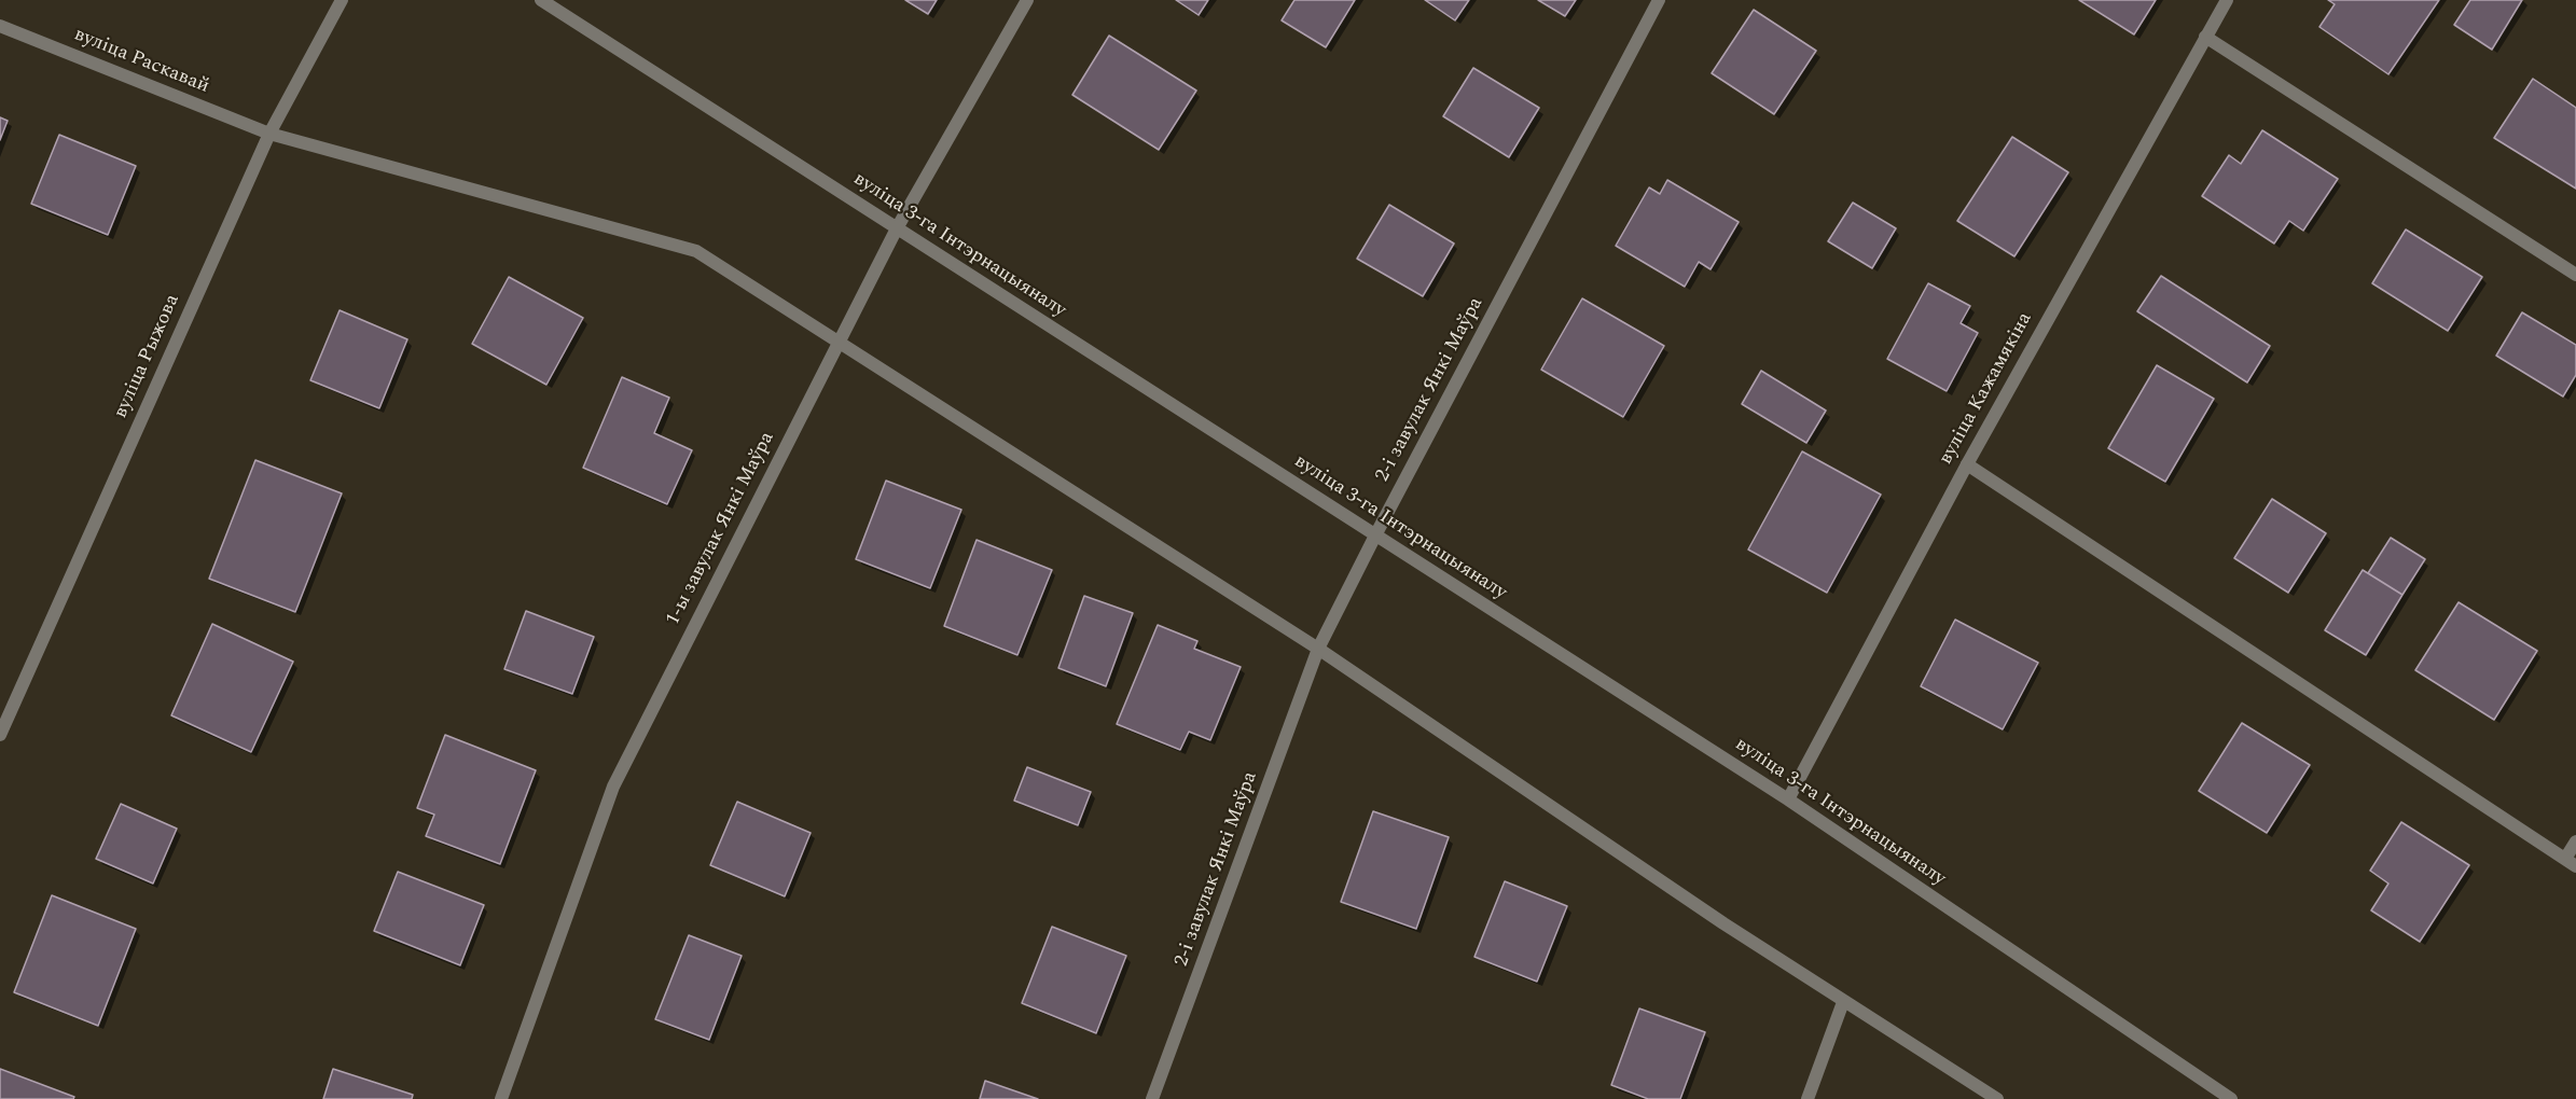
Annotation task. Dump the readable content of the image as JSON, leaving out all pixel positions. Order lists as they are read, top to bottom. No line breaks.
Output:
{"streets":{"street":["вуліца Раскавай","вуліца 3-га Інтэрнацыяналу","вуліца Рыжова","вуліца Кажамякіна","2-і завулак Янкі Маўра","1-ы завулак Янкі Маўра"]},"crossings":[["вуліца Раскавай","вуліца Рыжова"],["вуліца Раскавай","2-і завулак Янкі Маўра"],["вуліца Раскавай","1-ы завулак Янкі Маўра"],["вуліца 3-га Інтэрнацыяналу","вуліца Кажамякіна"],["вуліца 3-га Інтэрнацыяналу","2-і завулак Янкі Маўра"],["вуліца 3-га Інтэрнацыяналу","1-ы завулак Янкі Маўра"]]}
